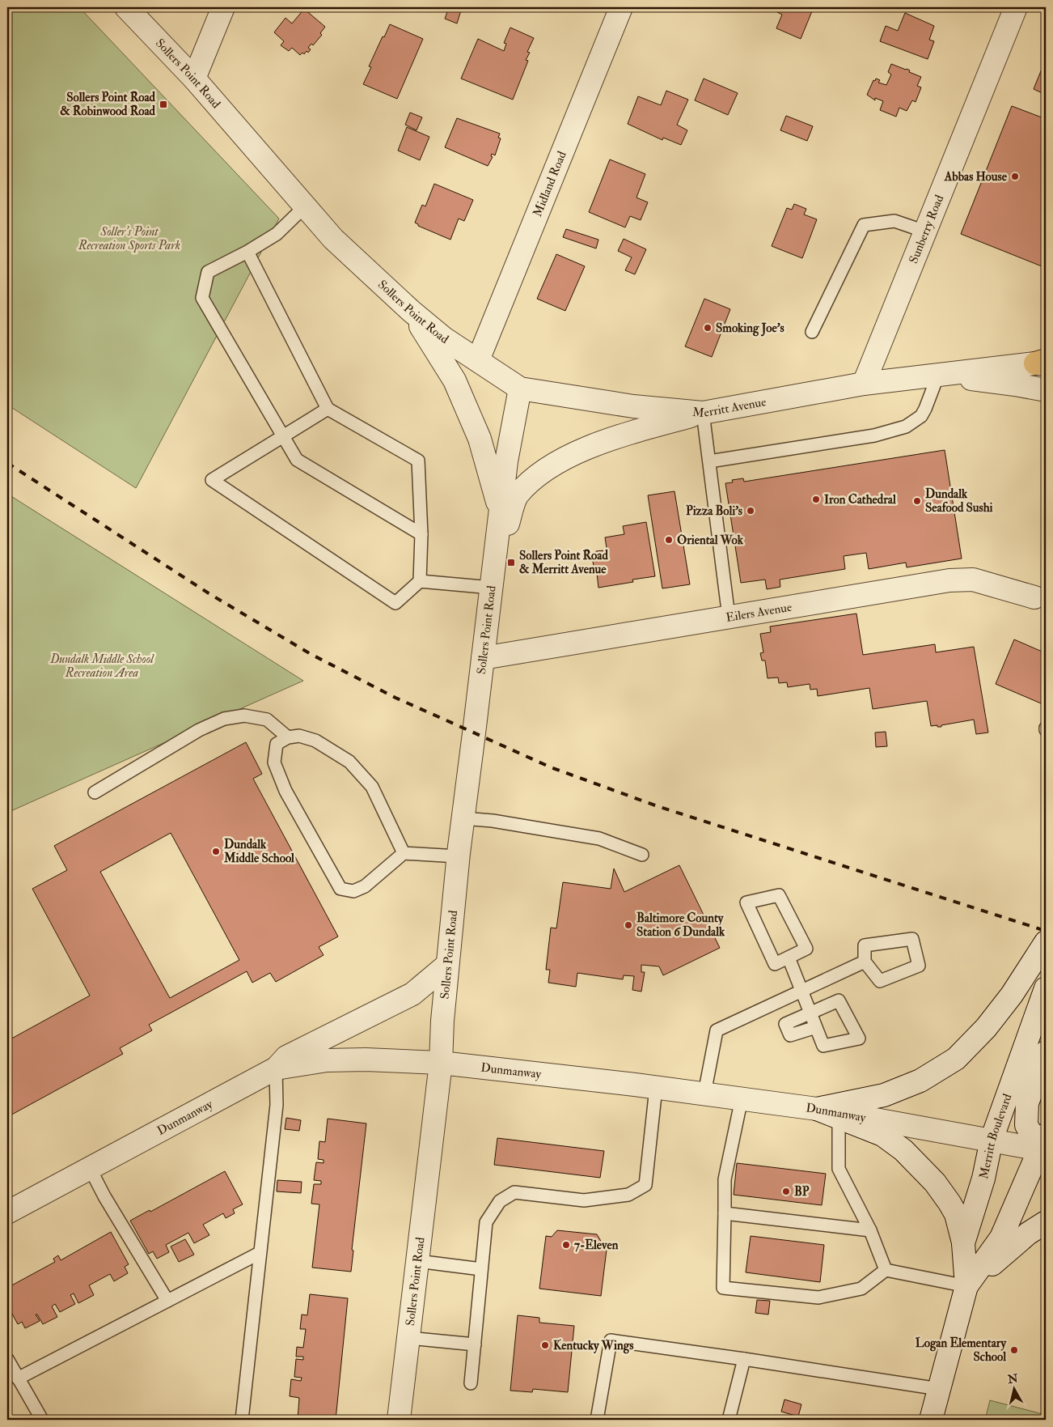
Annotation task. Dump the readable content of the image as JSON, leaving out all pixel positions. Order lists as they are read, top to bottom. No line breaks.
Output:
{"streets":{"street":["Sollers Point Road","Midland Road","Sunberry Road","Merritt Avenue","Eilers Avenue","Dunmanway","Merritt Boulevard"]},"crossings":[["Sollers Point Road","Midland Road"],["Sollers Point Road","Merritt Avenue"],["Sollers Point Road","Eilers Avenue"],["Sollers Point Road","Dunmanway"],["Sunberry Road","Merritt Avenue"],["Dunmanway","Merritt Boulevard"]],"parks":["Soller's Point Recreation Sports Park","Dundalk Middle School Recreation Area"],"places":{"transit":["Sollers Point Road & Robinwood Road","Sollers Point Road & Merritt Avenue"],"other":["Abbas House","Smoking Joe's","Iron Cathedral","Dundalk Seafood Sushi","Pizza Boli’s","Oriental Wok","Dundalk Middle School","Baltimore County Station 6 Dundalk","BP","7-Eleven","Kentucky Wings","Logan Elementary School"]},"north":"top"}
